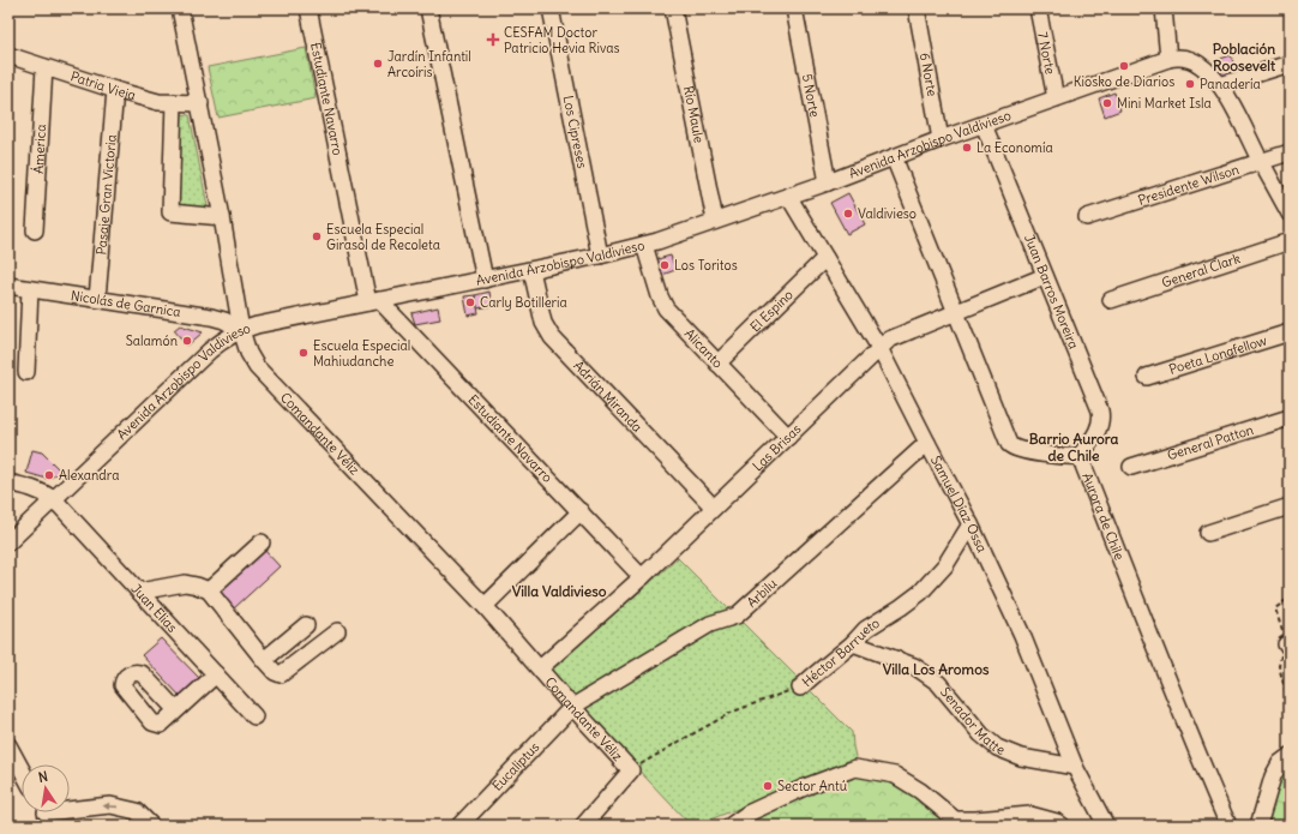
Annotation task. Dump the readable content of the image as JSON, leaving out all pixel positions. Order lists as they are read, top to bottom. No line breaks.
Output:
{"streets":{"street":["7 Norte","6 Norte","Patria Vieja","5 Norte","Estudiante Navarro","Río Maule","Los Cipreses","Avenida Arzobispo Valdivieso","Ámerica","Presidente Wilson","Pasaje Gran Victoria","General Clark","Juan Barros Moreira","Nicolás de Garnica","El Espino","Alicanto","Poeta Longfellow","Adrián Miranda","Comandante Véliz","General Patton","Las Brisas","Samuel Díaz Ossa","Aurora de Chile","Arbilu","Juan Elias","Héctor Barrueto","Senador Matte","Eucaliptus"]},"crossings":[["7 Norte","Avenida Arzobispo Valdivieso"],["6 Norte","Avenida Arzobispo Valdivieso"],["Patria Vieja","Ámerica"],["Patria Vieja","Pasaje Gran Victoria"],["Patria Vieja","Comandante Véliz"],["5 Norte","Avenida Arzobispo Valdivieso"],["Estudiante Navarro","Avenida Arzobispo Valdivieso"],["Estudiante Navarro","Las Brisas"],["Río Maule","Avenida Arzobispo Valdivieso"],["Los Cipreses","Avenida Arzobispo Valdivieso"],["Avenida Arzobispo Valdivieso","Juan Barros Moreira"],["Avenida Arzobispo Valdivieso","Nicolás de Garnica"],["Avenida Arzobispo Valdivieso","Alicanto"],["Avenida Arzobispo Valdivieso","Adrián Miranda"],["Avenida Arzobispo Valdivieso","Comandante Véliz"],["Avenida Arzobispo Valdivieso","Samuel Díaz Ossa"],["Avenida Arzobispo Valdivieso","Aurora de Chile"],["Avenida Arzobispo Valdivieso","Juan Elias"],["Pasaje Gran Victoria","Nicolás de Garnica"],["Juan Barros Moreira","Las Brisas"],["Juan Barros Moreira","Aurora de Chile"],["Nicolás de Garnica","Comandante Véliz"],["El Espino","Alicanto"],["El Espino","Samuel Díaz Ossa"],["Alicanto","Las Brisas"],["Adrián Miranda","Las Brisas"],["Comandante Véliz","Las Brisas"],["Comandante Véliz","Arbilu"],["Comandante Véliz","Héctor Barrueto"],["Comandante Véliz","Eucaliptus"],["Las Brisas","Samuel Díaz Ossa"],["Las Brisas","Aurora de Chile"],["Samuel Díaz Ossa","Arbilu"],["Samuel Díaz Ossa","Héctor Barrueto"],["Samuel Díaz Ossa","Senador Matte"],["Arbilu","Eucaliptus"],["Héctor Barrueto","Senador Matte"]],"districts":["Población Roosevelt","Barrio Aurora de Chile","Villa Valdivieso","Villa Los Aromos"],"places":{"health":["CESFAM Doctor Patricio Hevia Rivas"],"other":["Jardín Infantil Arcoíris","Kiosko de Diarios","Panadería","Mini Market Isla","La Economía","Valdivieso","Escuela Especial Girasol de Recoleta","Los Toritos","Carly Botilleria","Salamón","Escuela Especial Mahiudanche","Alexandra","Sector Antú"]},"north":"top"}
